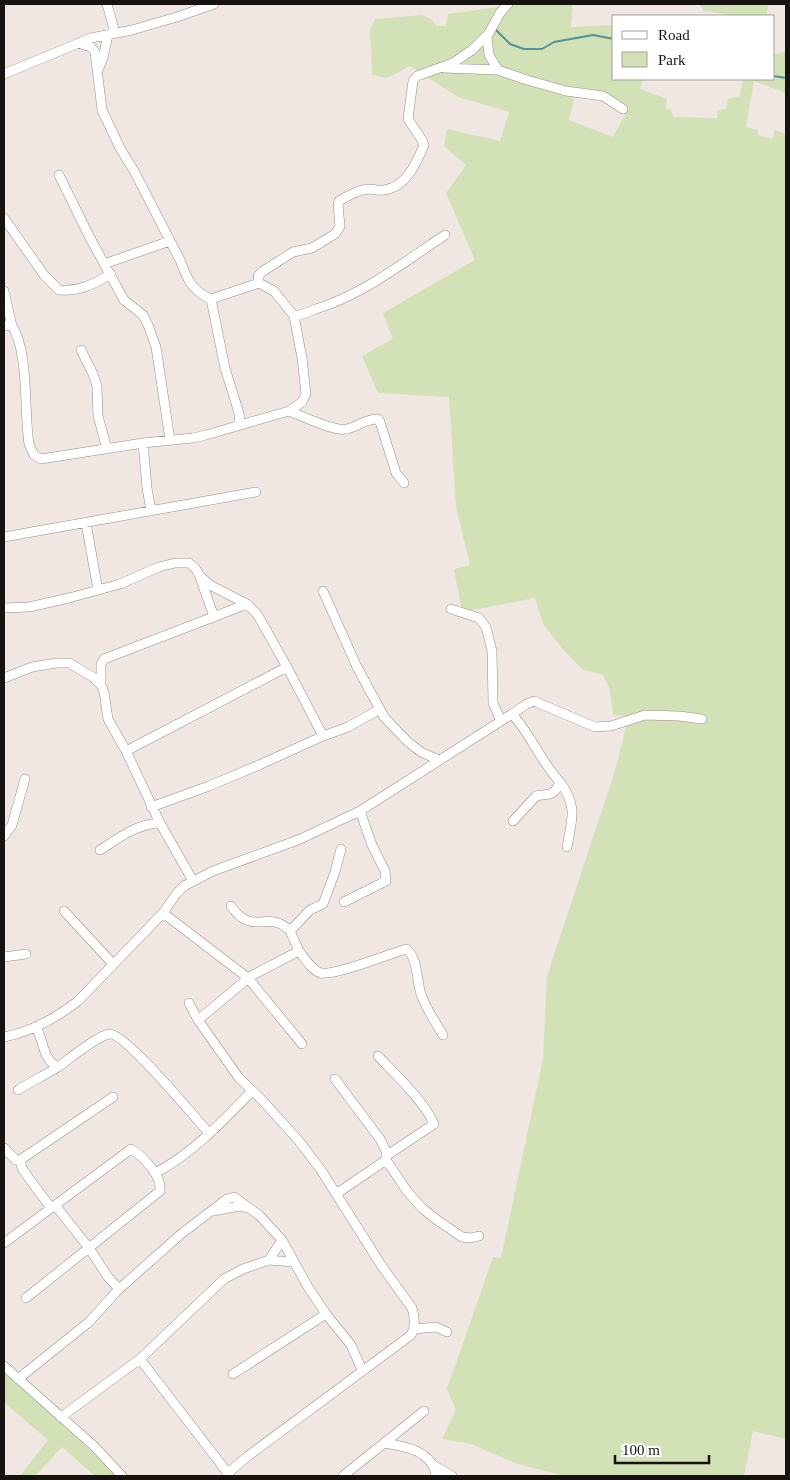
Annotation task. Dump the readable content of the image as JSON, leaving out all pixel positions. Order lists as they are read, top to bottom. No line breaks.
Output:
{"legend":["Road","Park"],"scale_bar":"100 m"}
